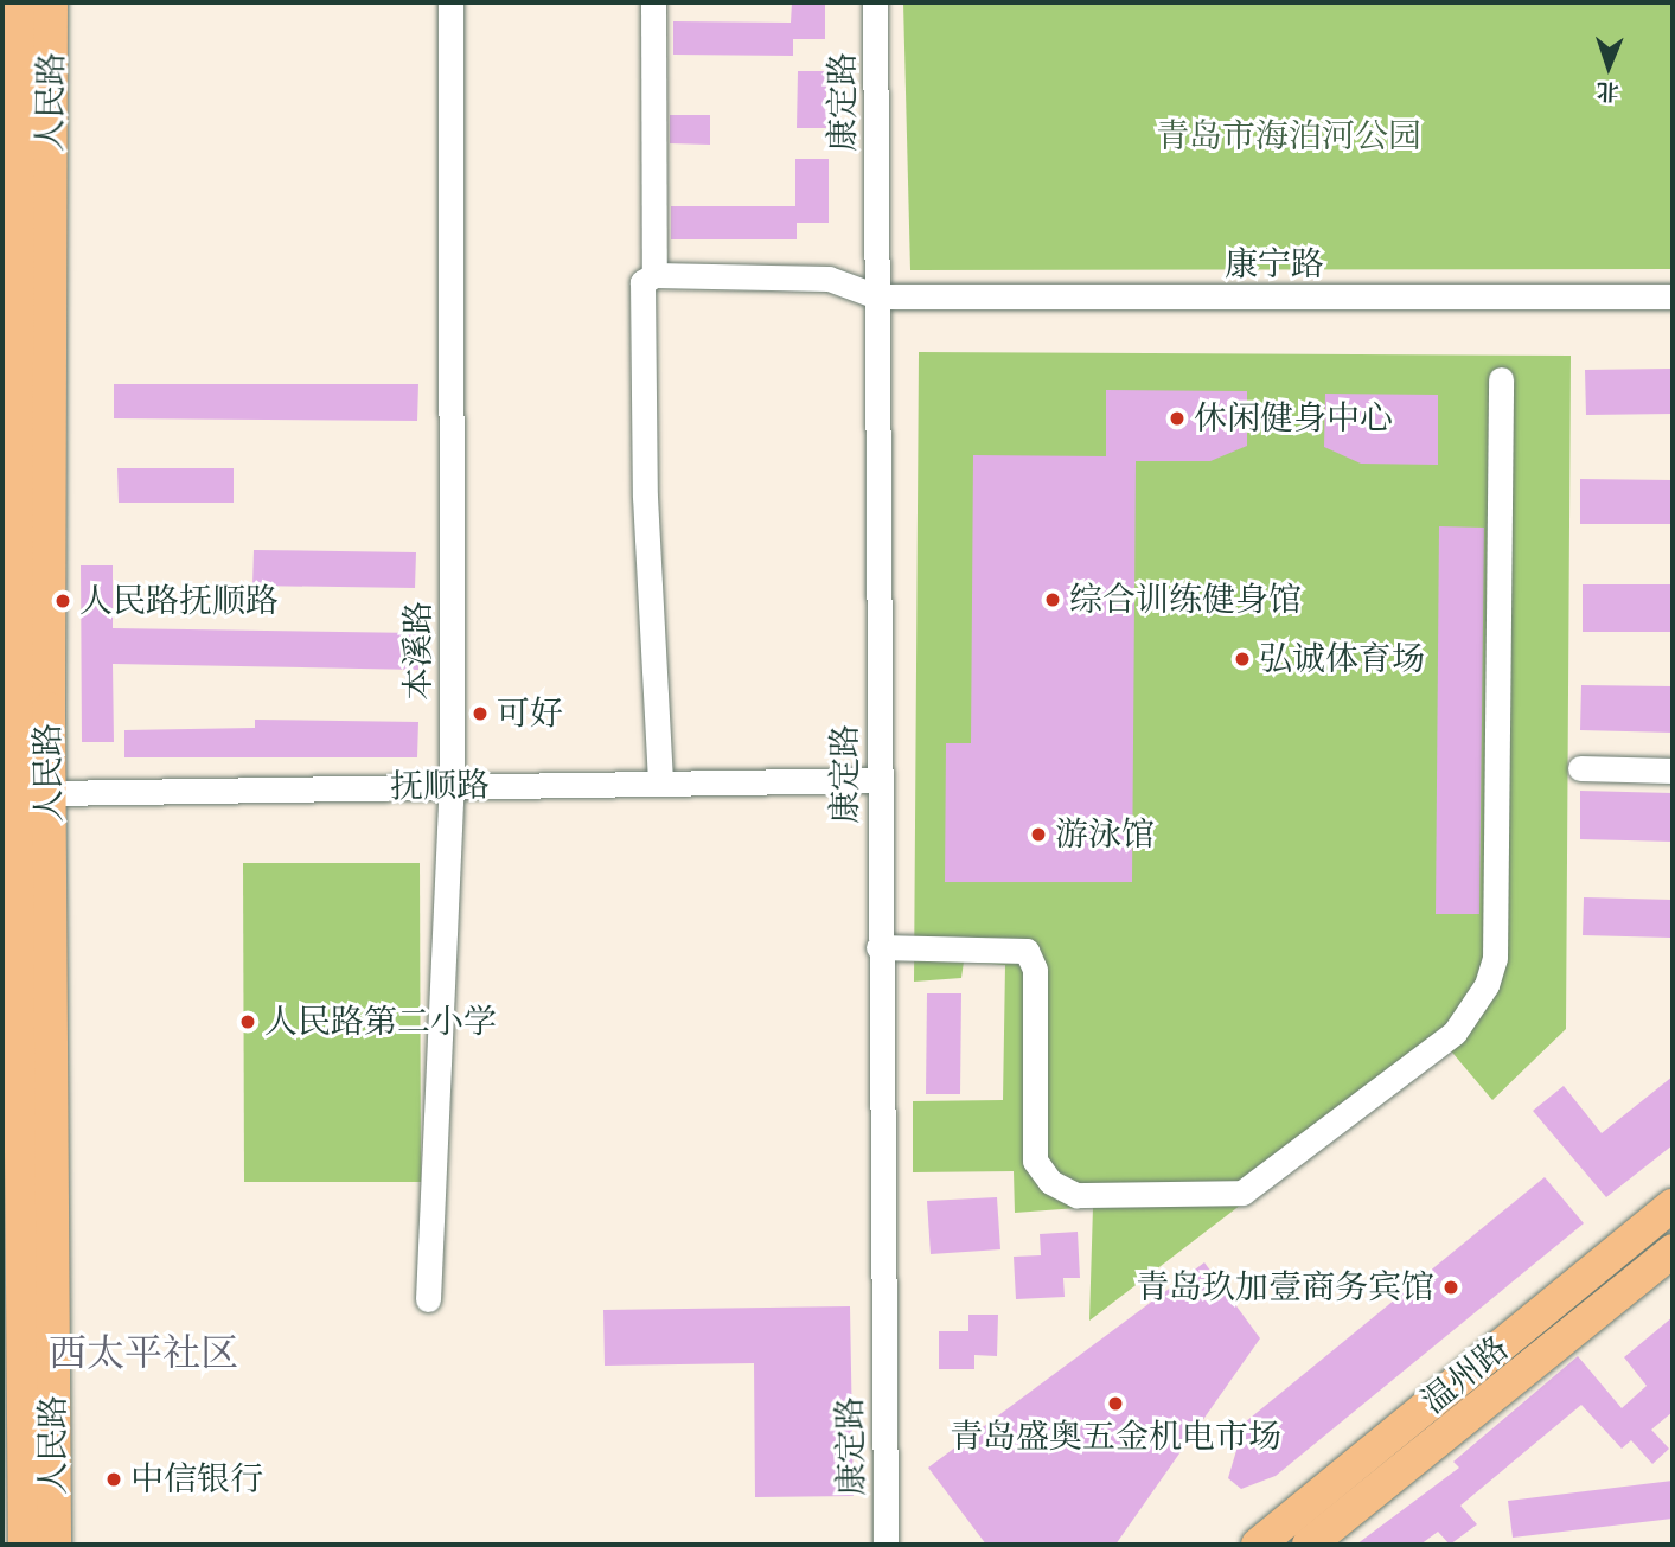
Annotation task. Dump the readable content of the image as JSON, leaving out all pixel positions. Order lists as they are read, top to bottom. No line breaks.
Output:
{"streets":{"main road":["人民路","温州路"],"street":["康定路","康宁路","本溪路","抚顺路"]},"crossings":[["人民路","抚顺路"],["康定路","康宁路"],["康定路","抚顺路"],["本溪路","抚顺路"]],"districts":["西太平社区"],"parks":["青岛市海泊河公园"],"places":["休闲健身中心","综合训练健身馆","人民路抚顺路","弘诚体育场","可好","游泳馆","人民路第二小学","青岛玖加壹商务宾馆","青岛盛奥五金机电市场","中信银行"],"north":"bottom"}
